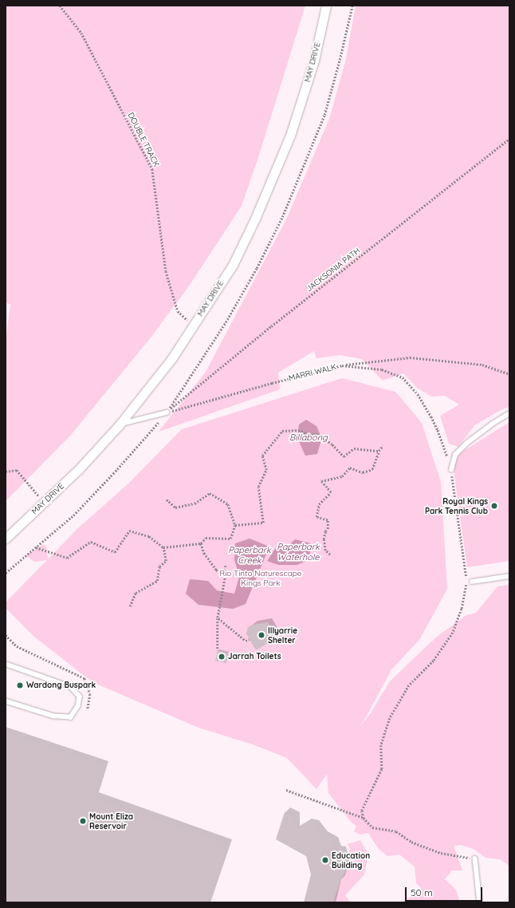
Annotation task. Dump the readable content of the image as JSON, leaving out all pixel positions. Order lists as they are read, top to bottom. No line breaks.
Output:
{"streets":{"street":["MAY DRIVE"],"path":["DOUBLE TRACK","JACKSONIA PATH","MARRI WALK"]},"crossings":[["MAY DRIVE","DOUBLE TRACK"],["JACKSONIA PATH","MARRI WALK"]],"water":["Billabong","Paperbark Waterhole","Paperbark Creek"],"parks":["Rio Tinto Naturescape Kings Park"],"places":["Royal Kings Park Tennis Club","Illyarrie Shelter","Jarrah Toilets","Wardong Buspark","Mount Eliza Reservoir","Education Building"],"scale_bar":"50 m"}
